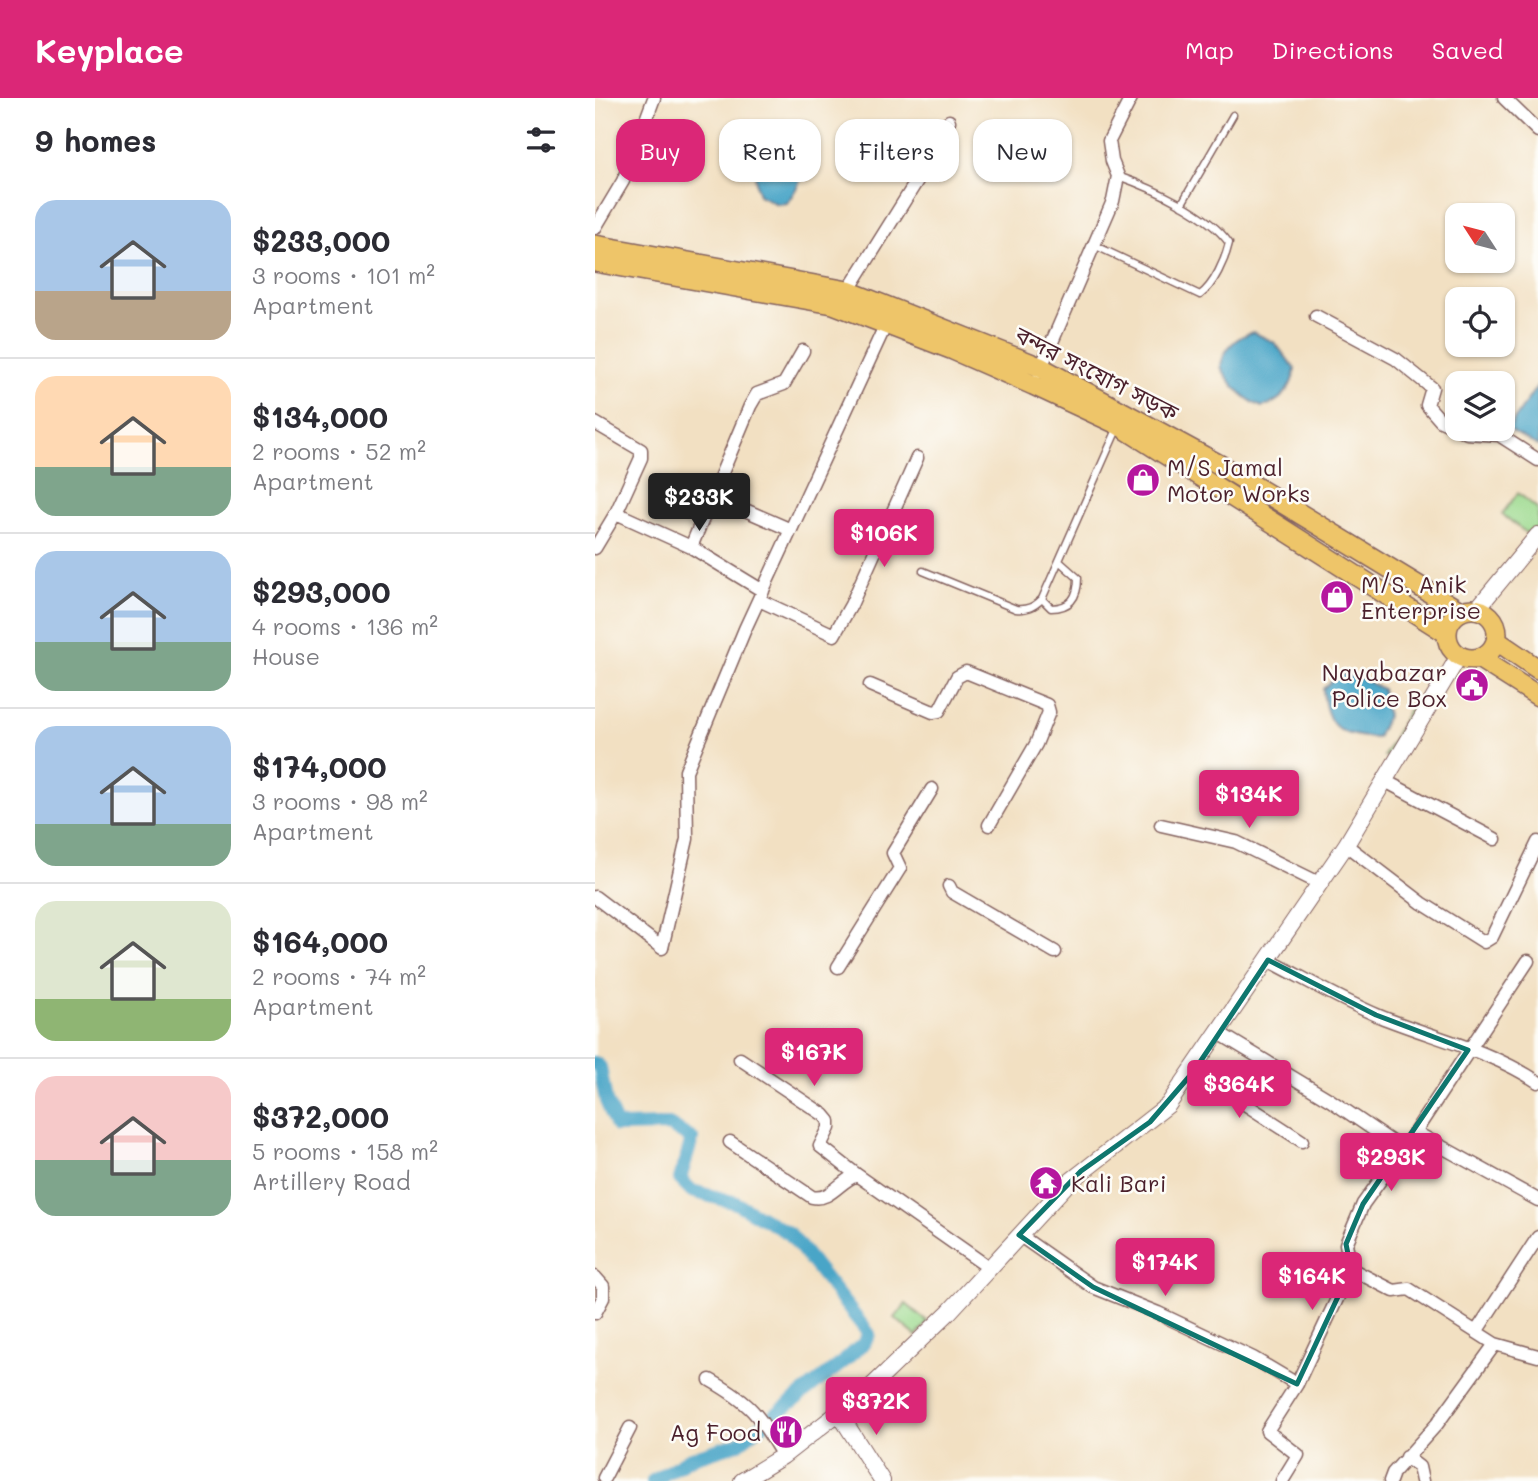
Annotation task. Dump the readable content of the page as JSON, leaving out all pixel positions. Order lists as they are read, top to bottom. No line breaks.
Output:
{"streets":{"highway":["বন্দর সংযোগ সড়ক"]},"places":{"shop":["M/S Jamal Motor Works","M/S. Anik Enterprise"],"public building":["Nayabazar Police Box"],"temple":["Kali Bari"],"restaurant":["Ag Food"]},"north":"top left","page":{"header":"Keyplace","nav":["Map","Directions","Saved"],"heading":"9 homes","chip":["Buy","Rent","Filters","New"],"list":[{"name":"$233,000","note":"3 rooms · 101 m² · Apartment"},{"name":"$134,000","note":"2 rooms · 52 m² · Apartment"},{"name":"$293,000","note":"4 rooms · 136 m² · House"},{"name":"$174,000","note":"3 rooms · 98 m² · Apartment"},{"name":"$164,000","note":"2 rooms · 74 m² · Apartment"},{"name":"$372,000","note":"5 rooms · 158 m² · Artillery Road"}],"price":["$233K","$106K","$134K","$167K","$364K","$293K","$174K","$164K","$372K"]}}
